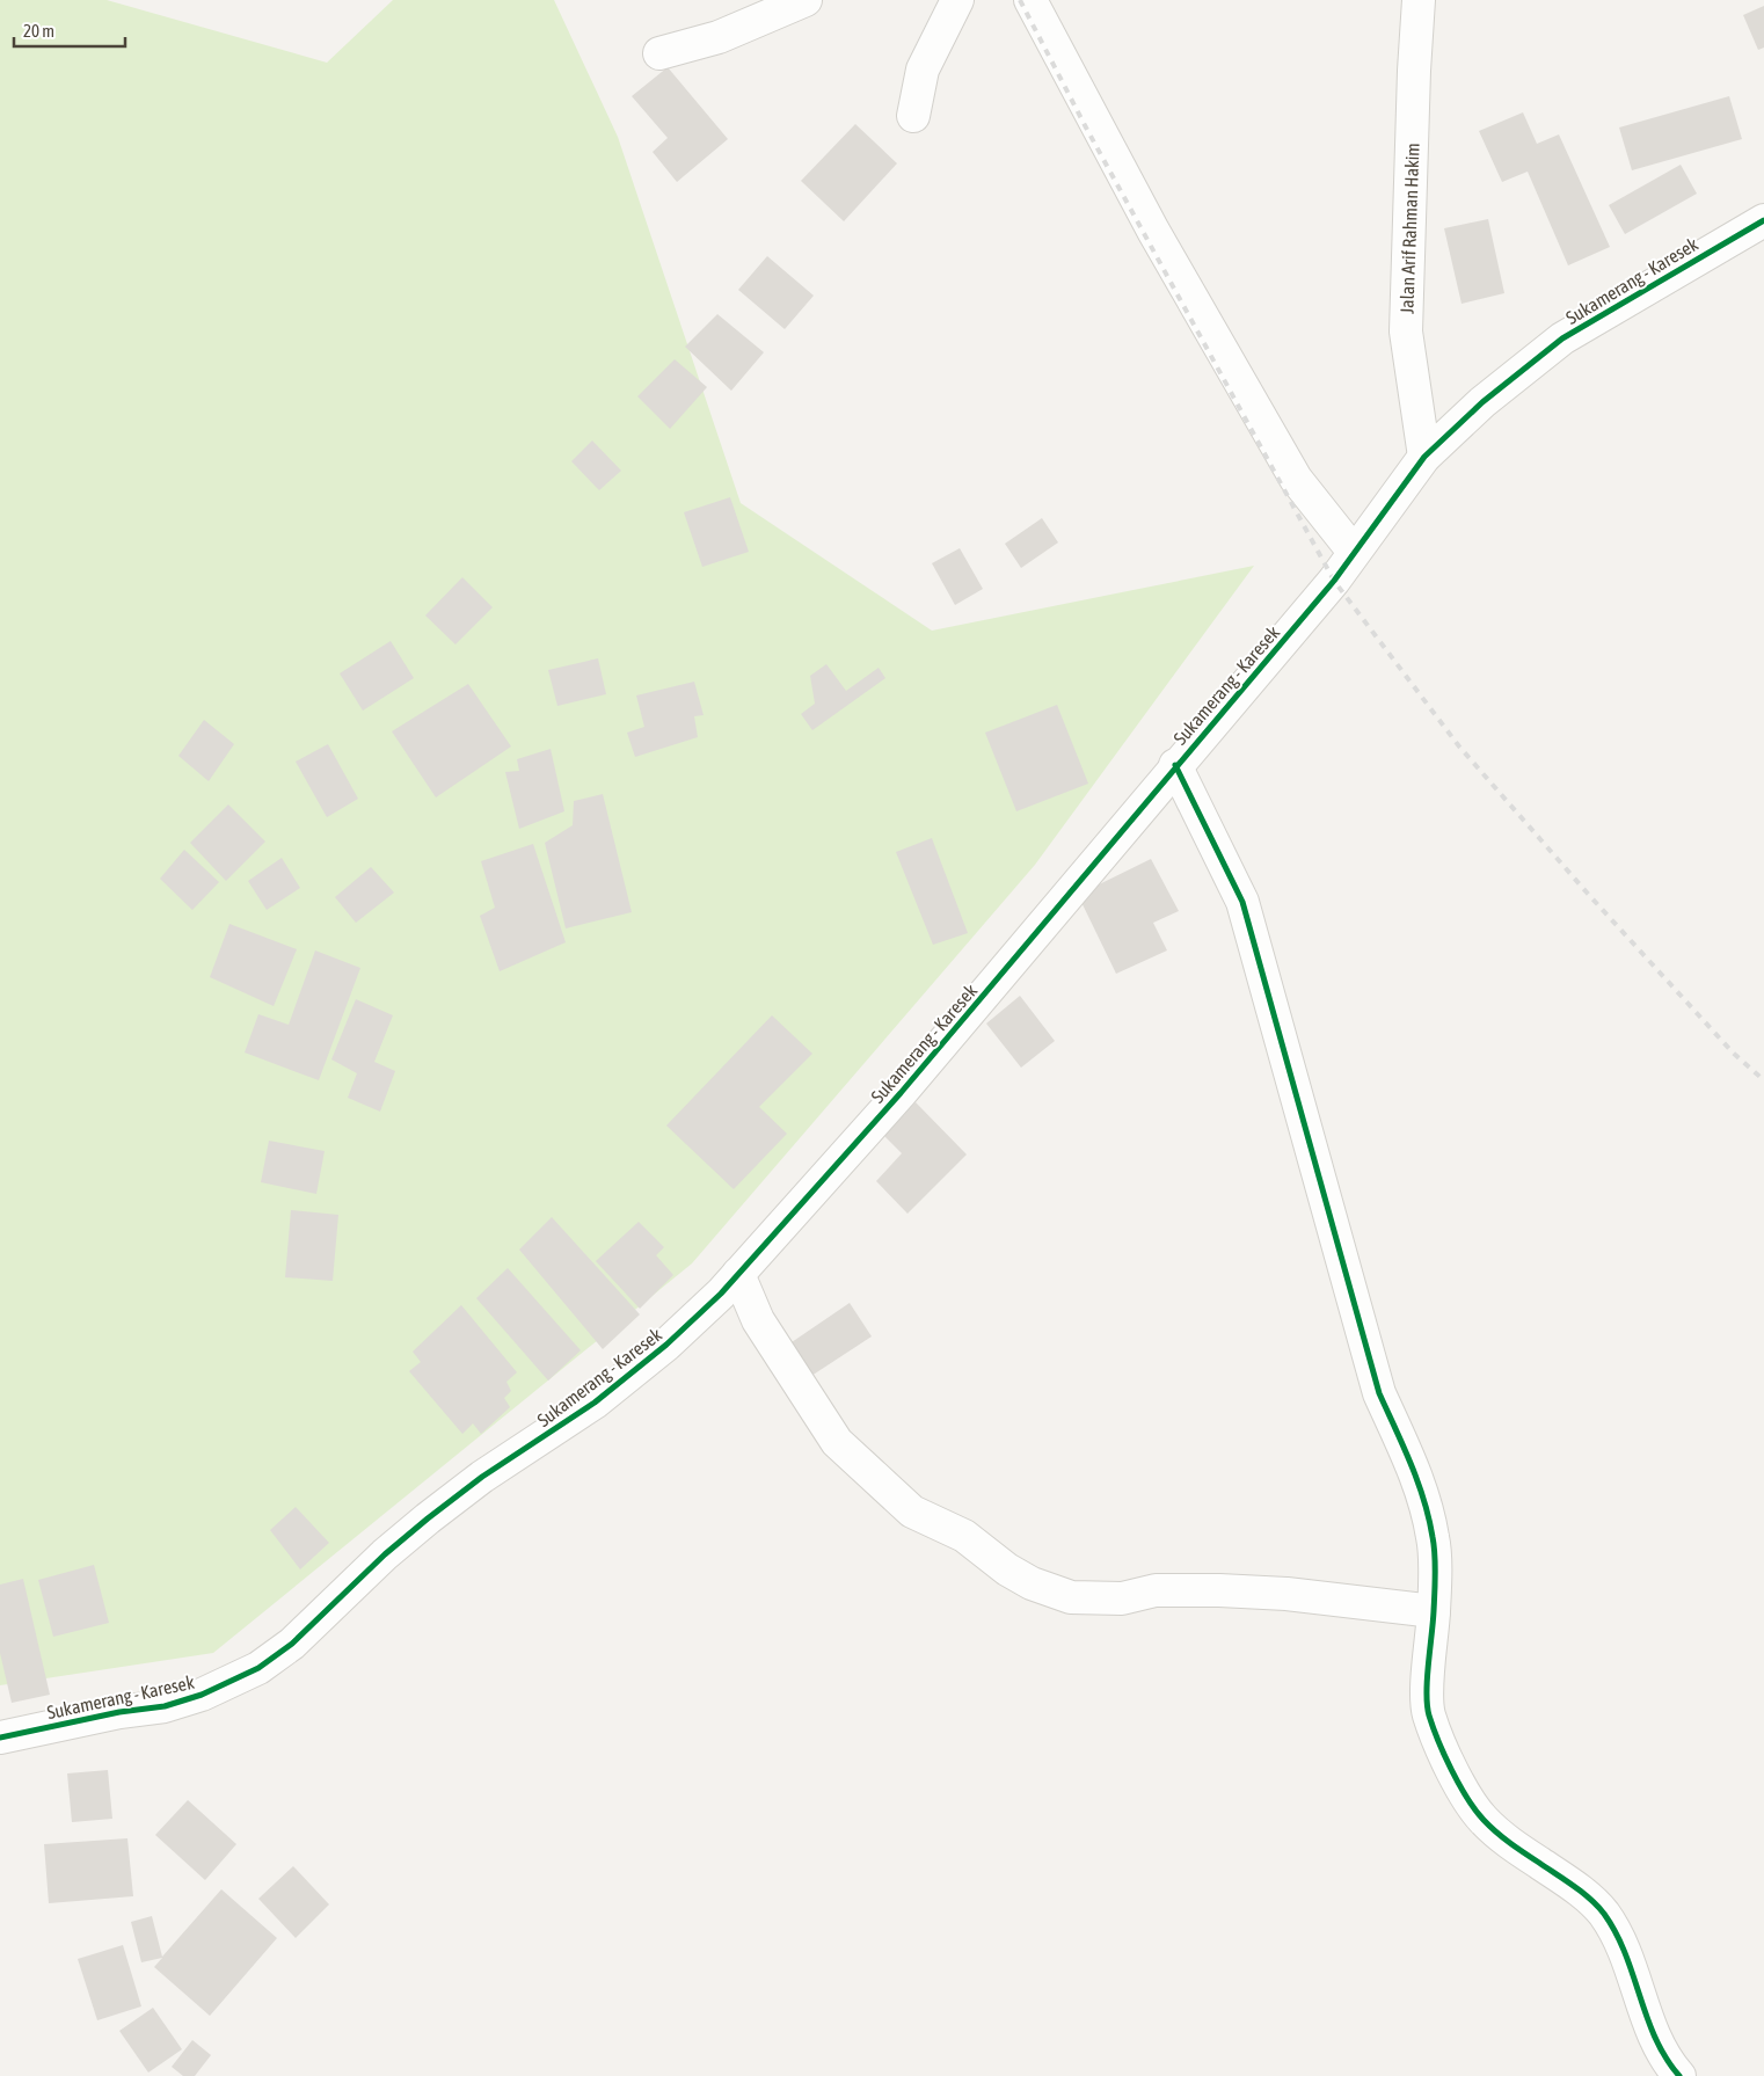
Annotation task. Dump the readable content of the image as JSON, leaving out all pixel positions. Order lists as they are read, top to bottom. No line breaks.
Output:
{"streets":{"street":["Jalan Arif Rahman Hakim","Sukamerang - Karesek"]},"crossings":[["Jalan Arif Rahman Hakim","Sukamerang - Karesek"]],"scale_bar":"20 m"}
